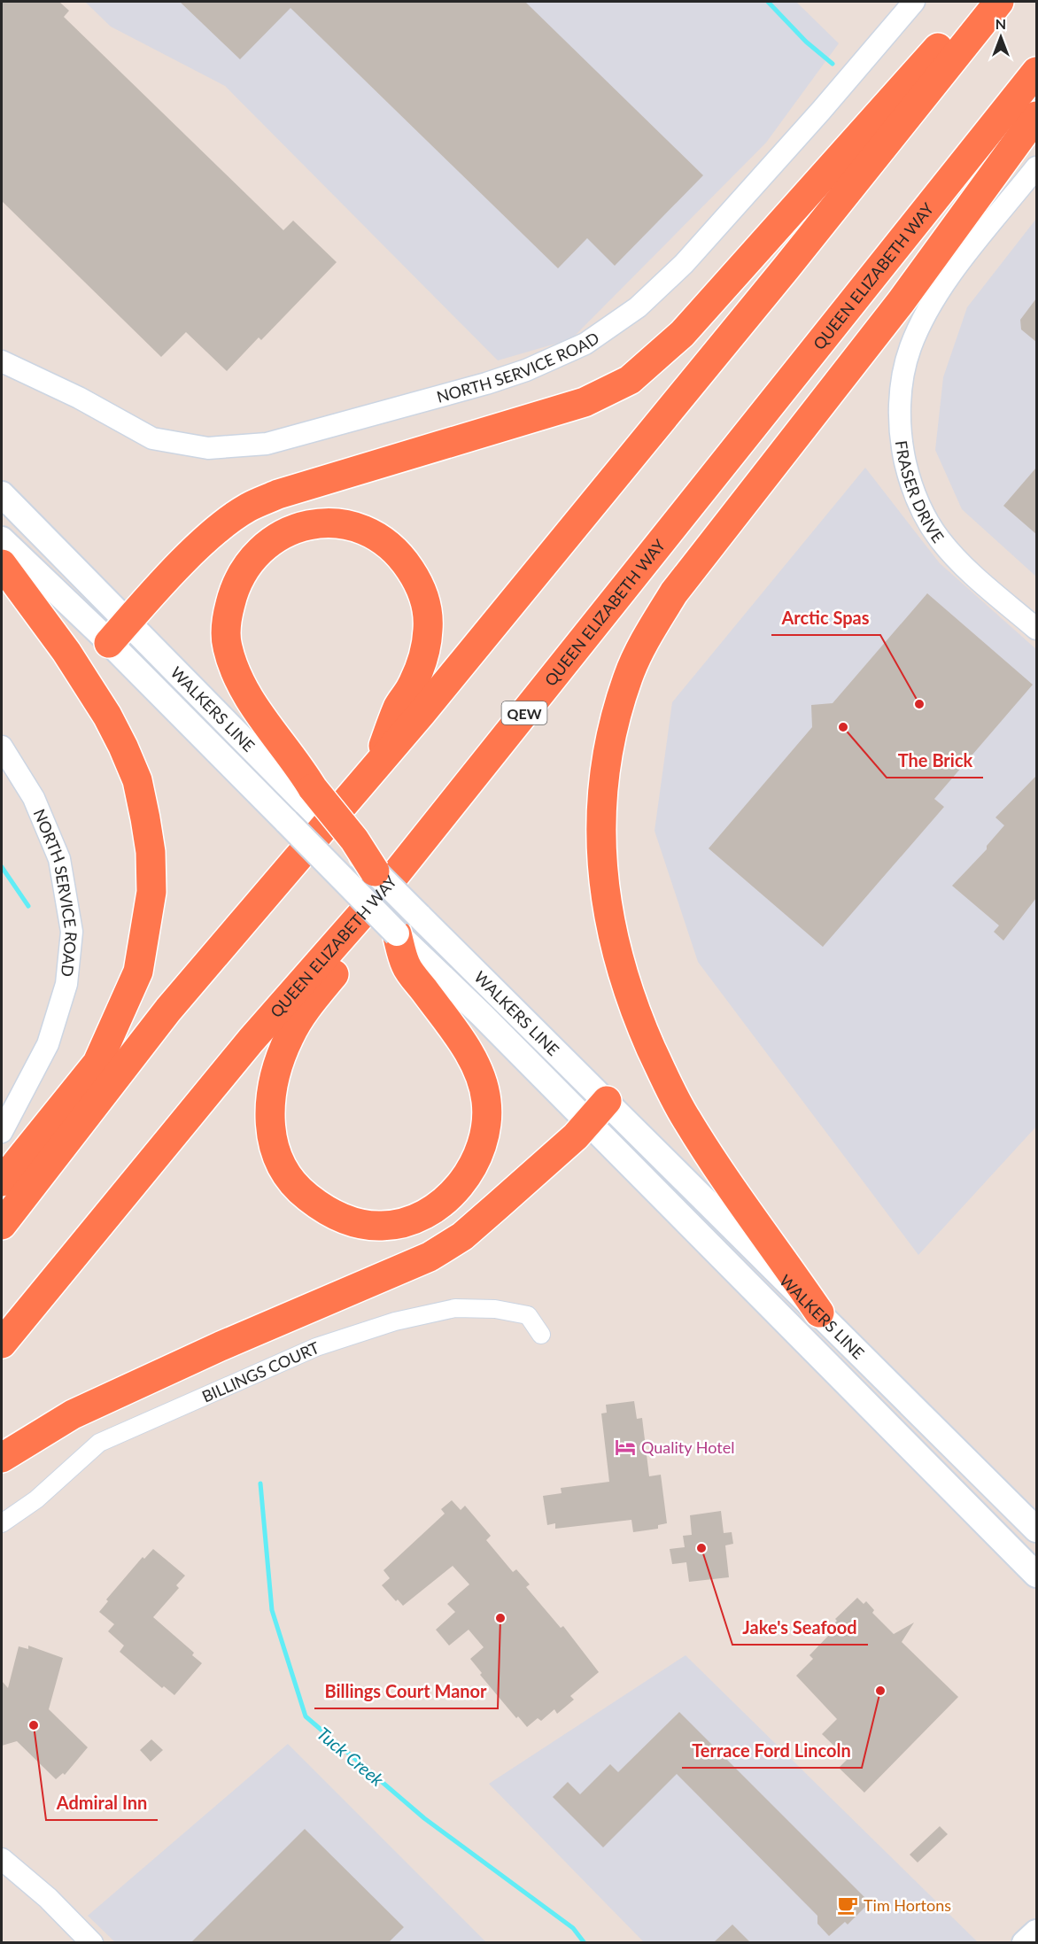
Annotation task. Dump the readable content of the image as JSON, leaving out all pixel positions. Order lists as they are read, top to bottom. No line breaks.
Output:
{"streets":{"highway":["QUEEN ELIZABETH WAY","QEW"],"main road":["WALKERS LINE"],"street":["NORTH SERVICE ROAD","FRASER DRIVE","BILLINGS COURT"]},"crossings":[["QUEEN ELIZABETH WAY","WALKERS LINE"]],"water":["Tuck Creek"],"places":{"other":["Arctic Spas","The Brick","Jake's Seafood","Billings Court Manor","Terrace Ford Lincoln","Admiral Inn"],"hotel":["Quality Hotel"],"cafe":["Tim Hortons"]},"north":"top"}
